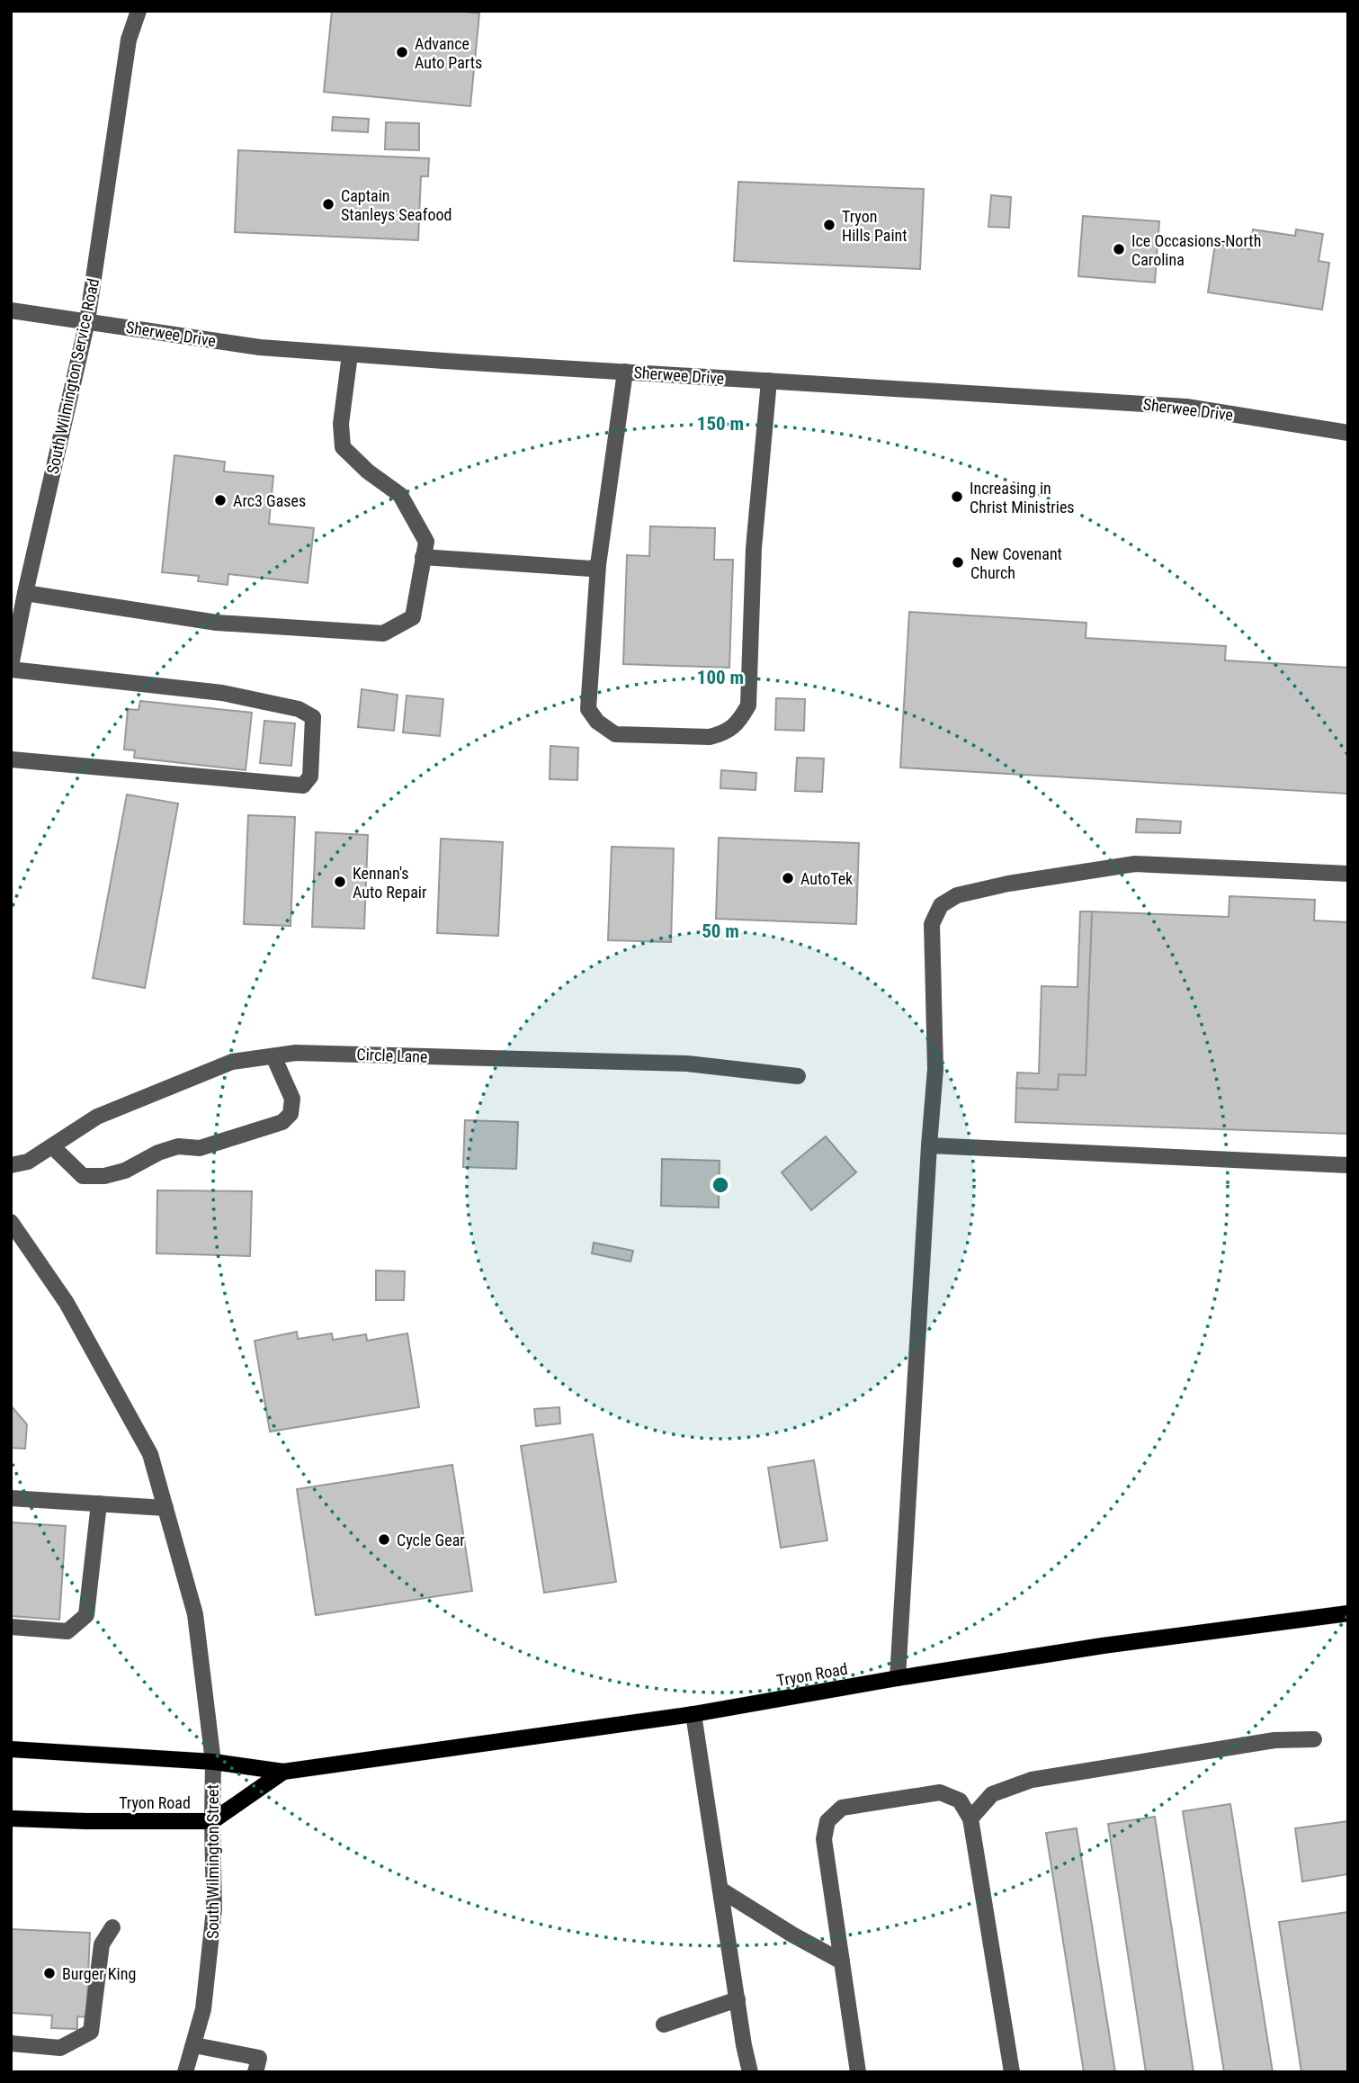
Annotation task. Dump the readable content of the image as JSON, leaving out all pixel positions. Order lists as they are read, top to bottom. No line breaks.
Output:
{"streets":{"main road":["Tryon Road"],"street":["Sherwee Drive","South Wilmington Service Road","Circle Lane","South Wilmington Street"]},"crossings":[["Sherwee Drive","South Wilmington Service Road"],["Tryon Road","South Wilmington Street"]],"places":["Advance Auto Parts","Captain Stanleys Seafood","Tryon Hills Paint","Ice Occasions-North Carolina","Increasing in Christ Ministries","Arc3 Gases","New Covenant Church","AutoTek","Kennan's Auto Repair","Cycle Gear","Burger King"],"rings":["150 m","100 m","50 m"]}
